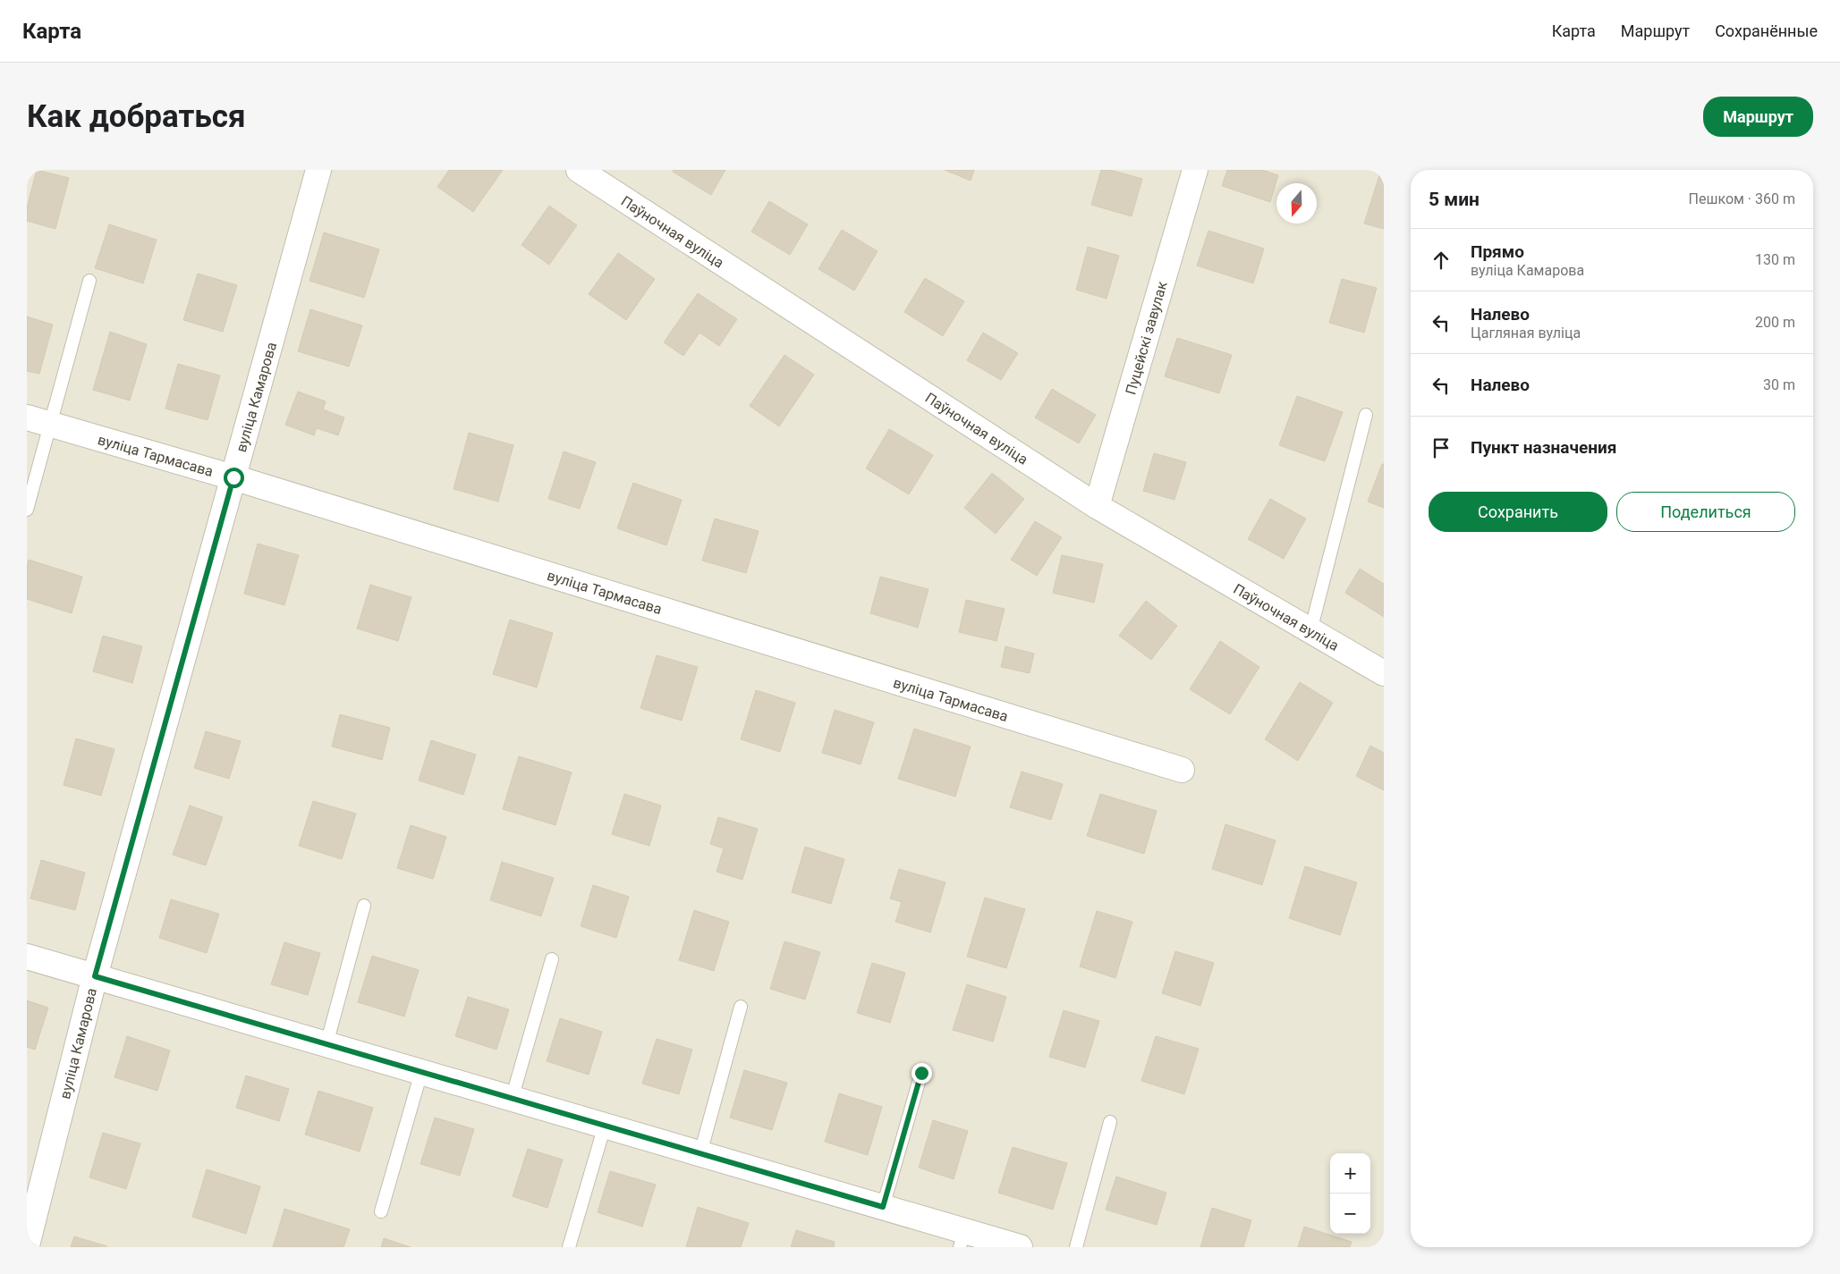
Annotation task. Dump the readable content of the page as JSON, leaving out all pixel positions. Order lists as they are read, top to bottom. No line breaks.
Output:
{"streets":{"street":["Паўночная вуліца","Пуцейскі завулак","вуліца Камарова","вуліца Тармасава"]},"crossings":[["Паўночная вуліца","Пуцейскі завулак"],["вуліца Камарова","вуліца Тармасава"]],"north":"bottom","page":{"header":"Карта","nav":["Карта","Маршрут","Сохранённые"],"buttons":["Маршрут",["Сохранить","Поделиться"]],"title":"Как добраться","heading":["5 мин","Пешком · 360 m"],"list":[["Прямо","вуліца Камарова","130 m"],["Налево","Цагляная вуліца","200 m"],["Налево","30 m"],"Пункт назначения"],"map_buttons":["+","−"]}}
